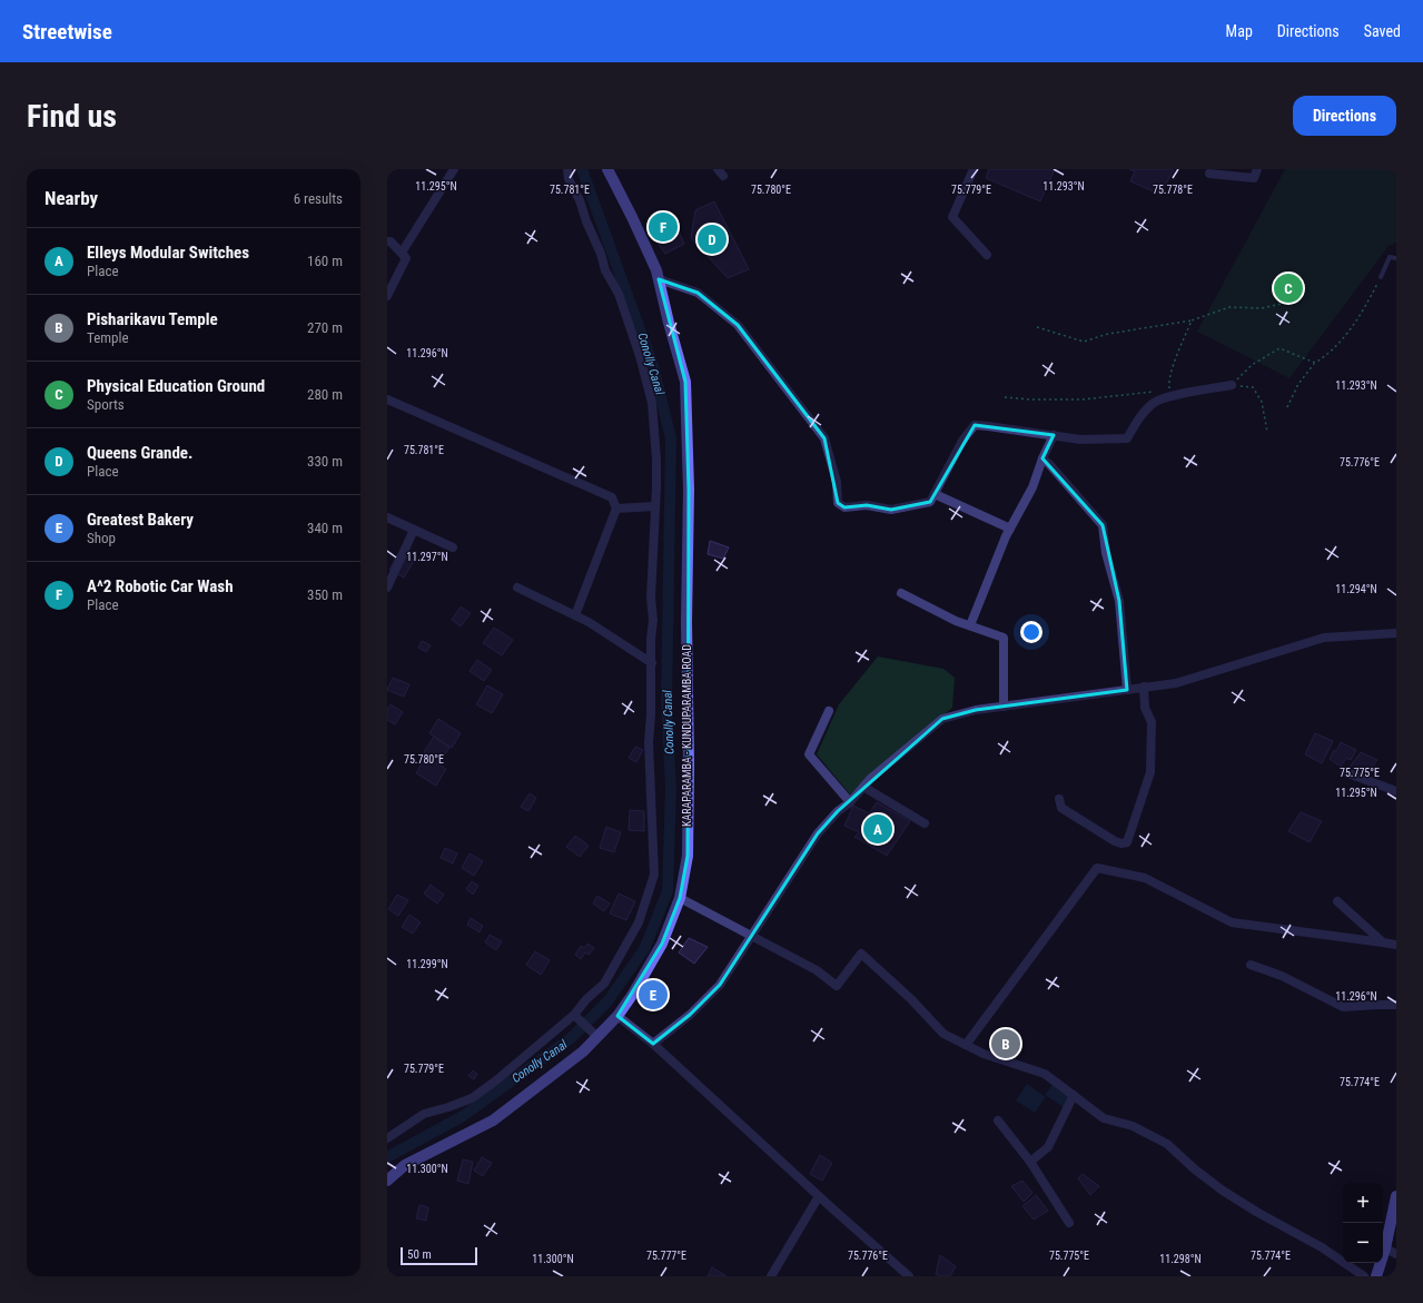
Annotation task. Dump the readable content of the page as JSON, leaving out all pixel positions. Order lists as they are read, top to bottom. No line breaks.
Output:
{"streets":{"main road":["KARAPARAMBA - KUNDUPARAMBA ROAD"]},"water":["Conolly Canal"],"scale_bar":"50 m","page":{"header":"Streetwise","nav":["Map","Directions","Saved"],"buttons":"Directions","title":"Find us","heading":["Nearby","6 results"],"pins":["F","D","C","A","E","B"],"list":[{"mark":"A","name":"Elleys Modular Switches","note":"Place","value":"160 m"},{"mark":"B","name":"Pisharikavu Temple","note":"Temple","value":"270 m"},{"mark":"C","name":"Physical Education Ground","note":"Sports","value":"280 m"},{"mark":"D","name":"Queens Grande.","note":"Place","value":"330 m"},{"mark":"E","name":"Greatest Bakery","note":"Shop","value":"340 m"},{"mark":"F","name":"A^2 Robotic Car Wash","note":"Place","value":"350 m"}],"map_buttons":["+","−"],"scale":"50 m"},"coordinates":["11.293°N","11.295°N","75.781°E","75.780°E","75.779°E","75.778°E","11.296°N","75.776°E","11.297°N","11.294°N","75.775°E","11.299°N","75.774°E","11.300°N","75.777°E","11.298°N"]}
